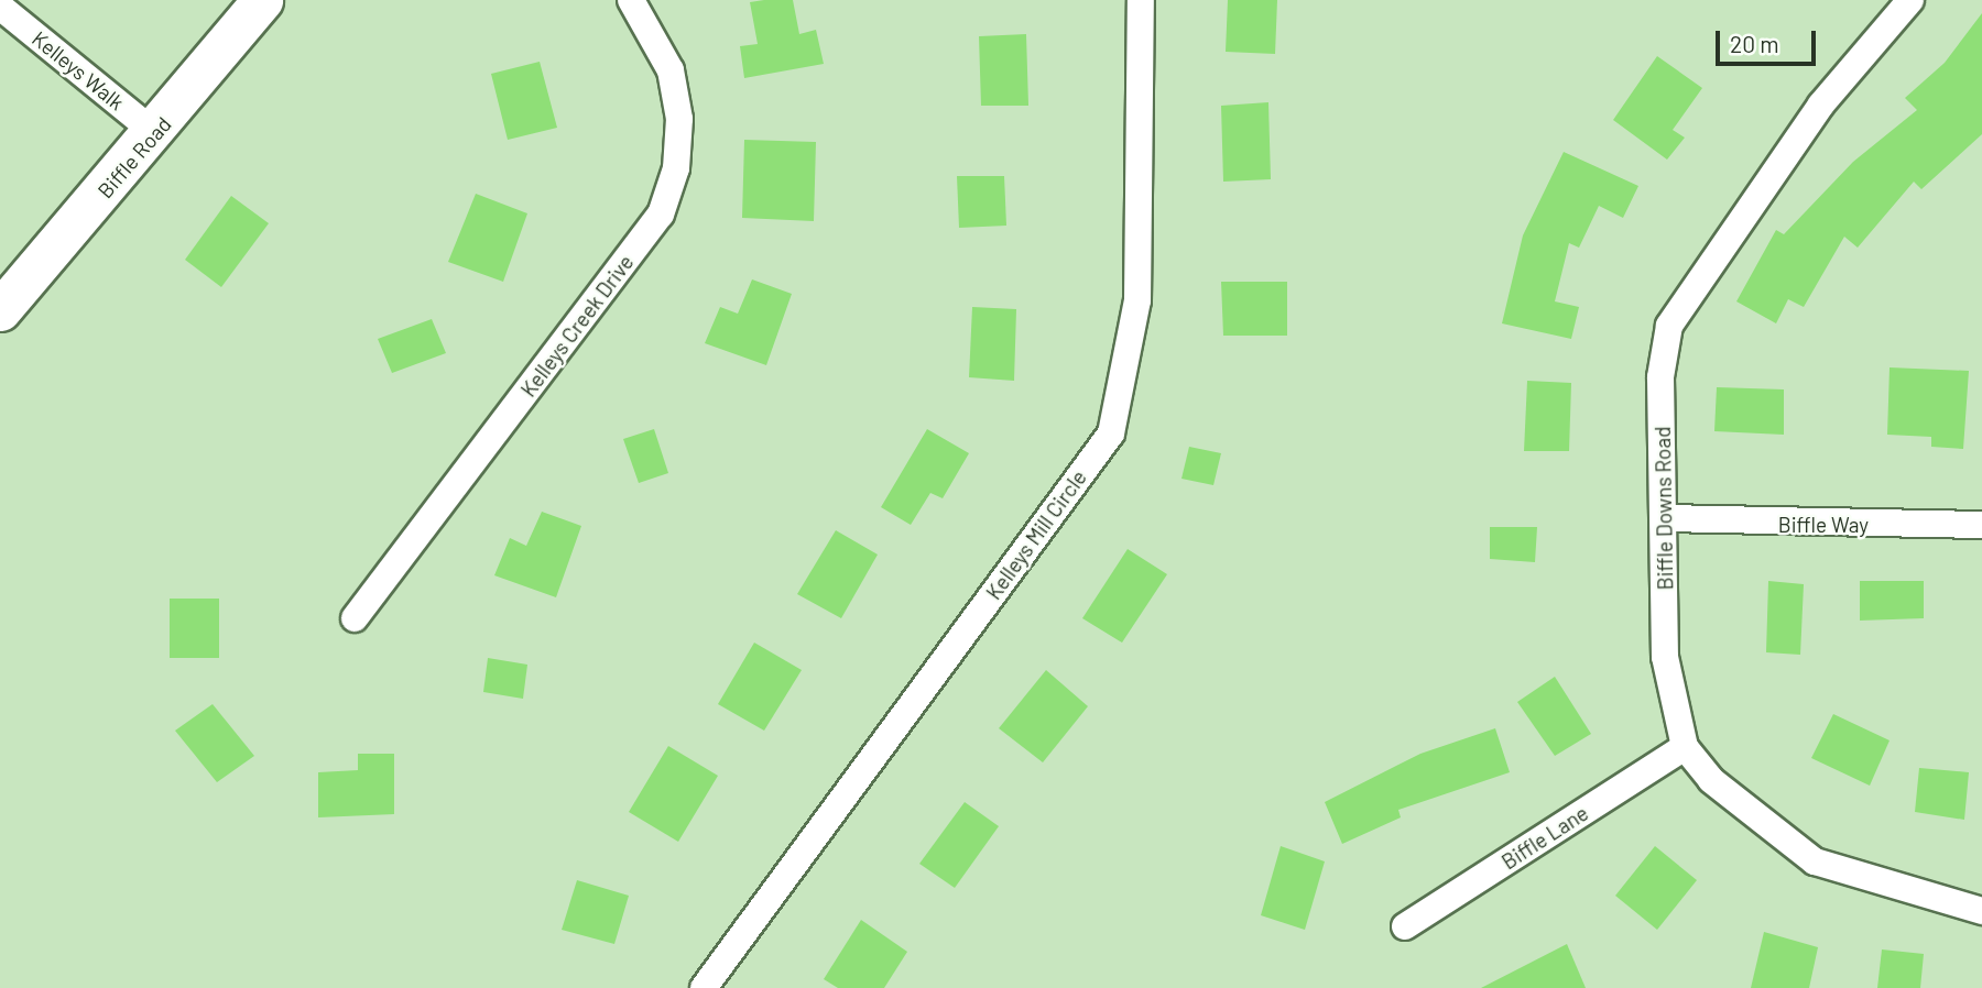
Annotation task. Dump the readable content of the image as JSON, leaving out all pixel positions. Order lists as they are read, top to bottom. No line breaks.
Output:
{"streets":{"street":["Kelleys Walk","Biffle Road","Kelleys Creek Drive","Biffle Downs Road","Biffle Way","Kelleys Mill Circle","Biffle Lane"]},"crossings":[["Kelleys Walk","Biffle Road"],["Biffle Downs Road","Biffle Way"],["Biffle Downs Road","Biffle Lane"]],"scale_bar":"20 m"}
